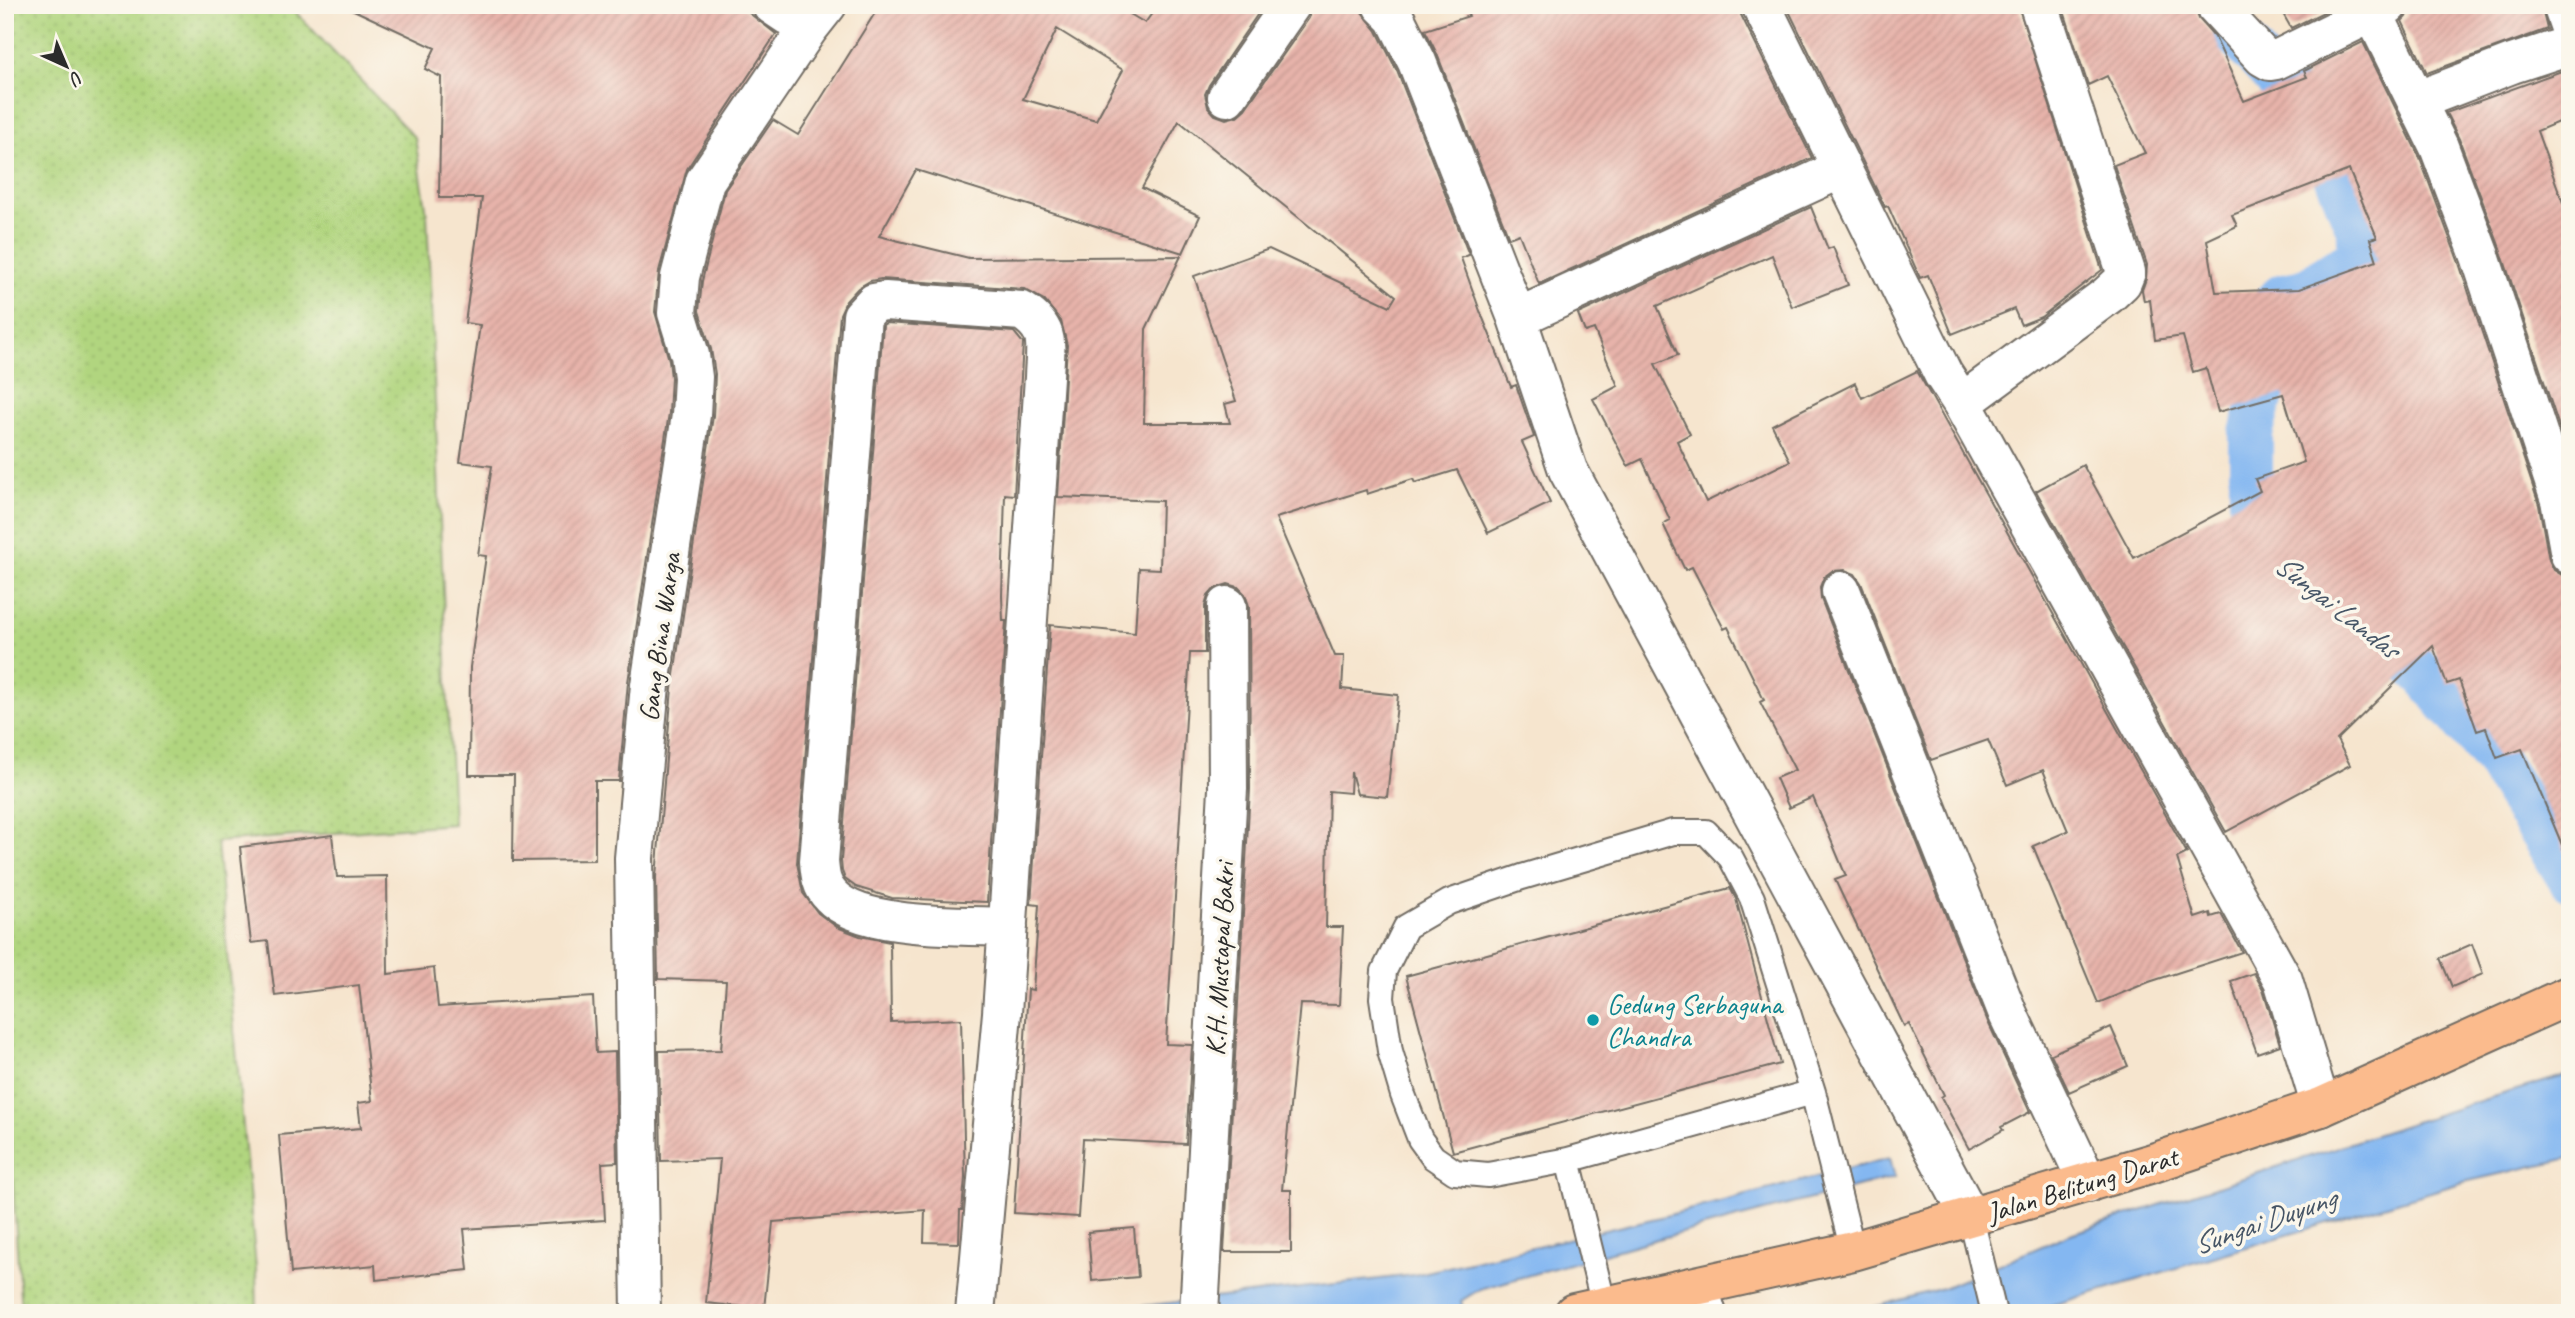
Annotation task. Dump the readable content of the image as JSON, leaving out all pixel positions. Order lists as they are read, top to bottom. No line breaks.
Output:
{"streets":{"main road":["Jalan Belitung Darat"],"street":["Gang Bina Warga","K.H. Mustapal Bakri"]},"water":["Sungai Landas","Sungai Duyung"],"places":["Gedung Serbaguna Chandra"],"north":"bottom right"}
